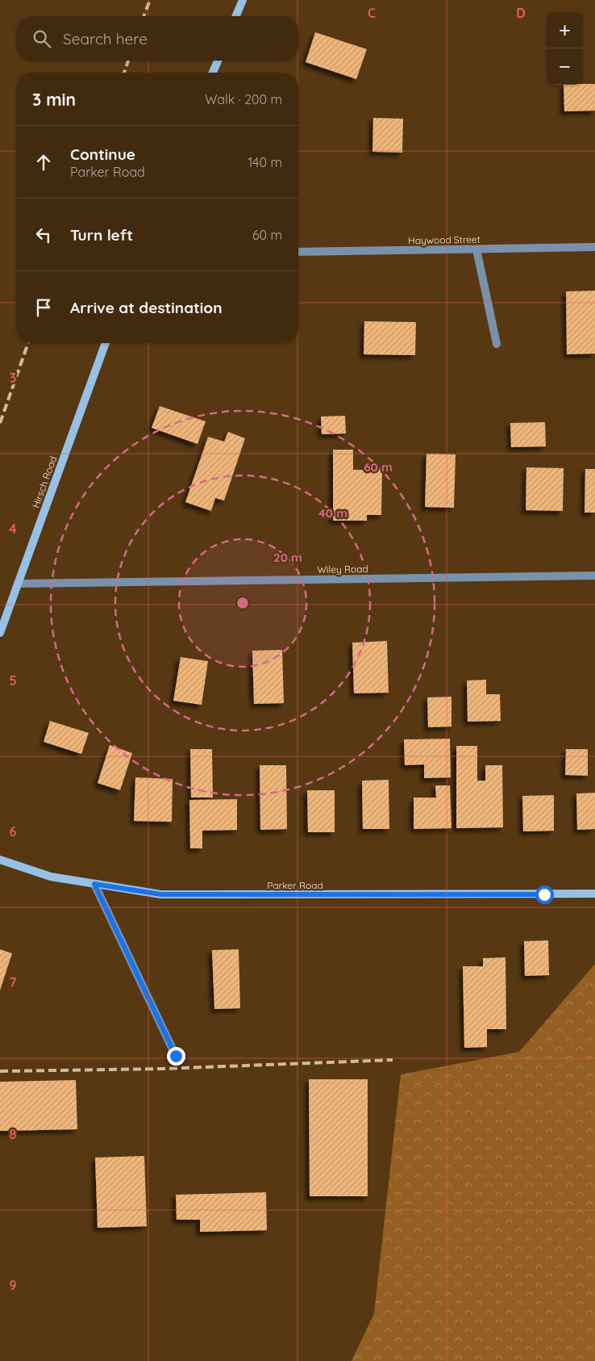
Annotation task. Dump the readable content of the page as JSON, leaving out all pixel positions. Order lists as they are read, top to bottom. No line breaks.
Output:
{"streets":{"main road":["Hirsch Road","Parker Road"],"street":["Haywood Street","Wiley Road"]},"crossings":[["Hirsch Road","Wiley Road"]],"page":{"map_buttons":["+","−"],"search":"Search here","heading":["3 min","Walk · 200 m"],"list":[["Continue","Parker Road","140 m"],["Turn left","60 m"],"Arrive at destination"]},"grid":{"columns":["C","D"],"rows":["3","4","5","6","7","8","9"]},"rings":["60 m","40 m","20 m"]}
